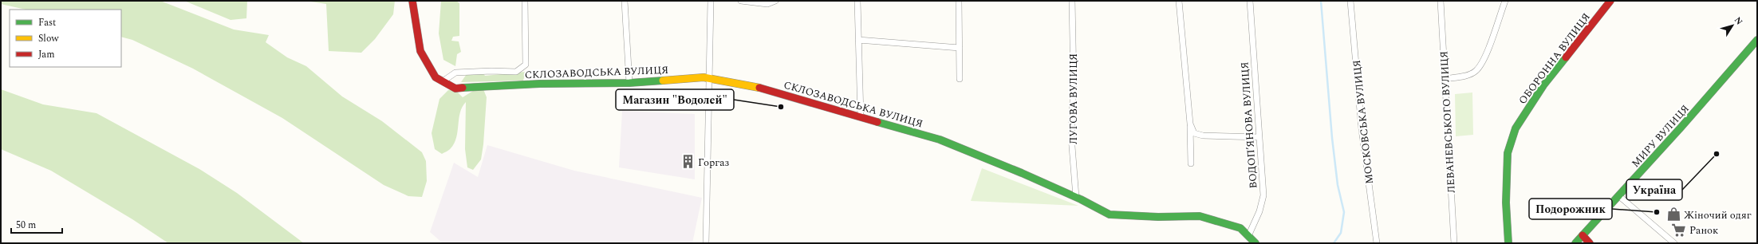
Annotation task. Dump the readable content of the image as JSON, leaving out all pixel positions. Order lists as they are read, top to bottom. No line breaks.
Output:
{"streets":{"street":["ОБОРОННА ВУЛИЦЯ","СКЛОЗАВОДСЬКА ВУЛИЦЯ","ЛУГОВА ВУЛИЦЯ","МОСКОВСЬКА ВУЛИЦЯ","ЛЕВАНЕВСЬКОГО ВУЛИЦЯ","ВОДОП’ЯНОВА ВУЛИЦЯ","МИРУ ВУЛИЦЯ"]},"crossings":[["СКЛОЗАВОДСЬКА ВУЛИЦЯ","ЛУГОВА ВУЛИЦЯ"],["СКЛОЗАВОДСЬКА ВУЛИЦЯ","ВОДОП’ЯНОВА ВУЛИЦЯ"]],"places":{"other":["Магазин \"Водолей\"","Україна","Подорожник"],"building":["Горгаз"],"shop":["Жіночий одяг"],"supermarket":["Ранок"]},"legend":["Fast","Slow","Jam"],"scale_bar":"50 m","north":"top right"}
